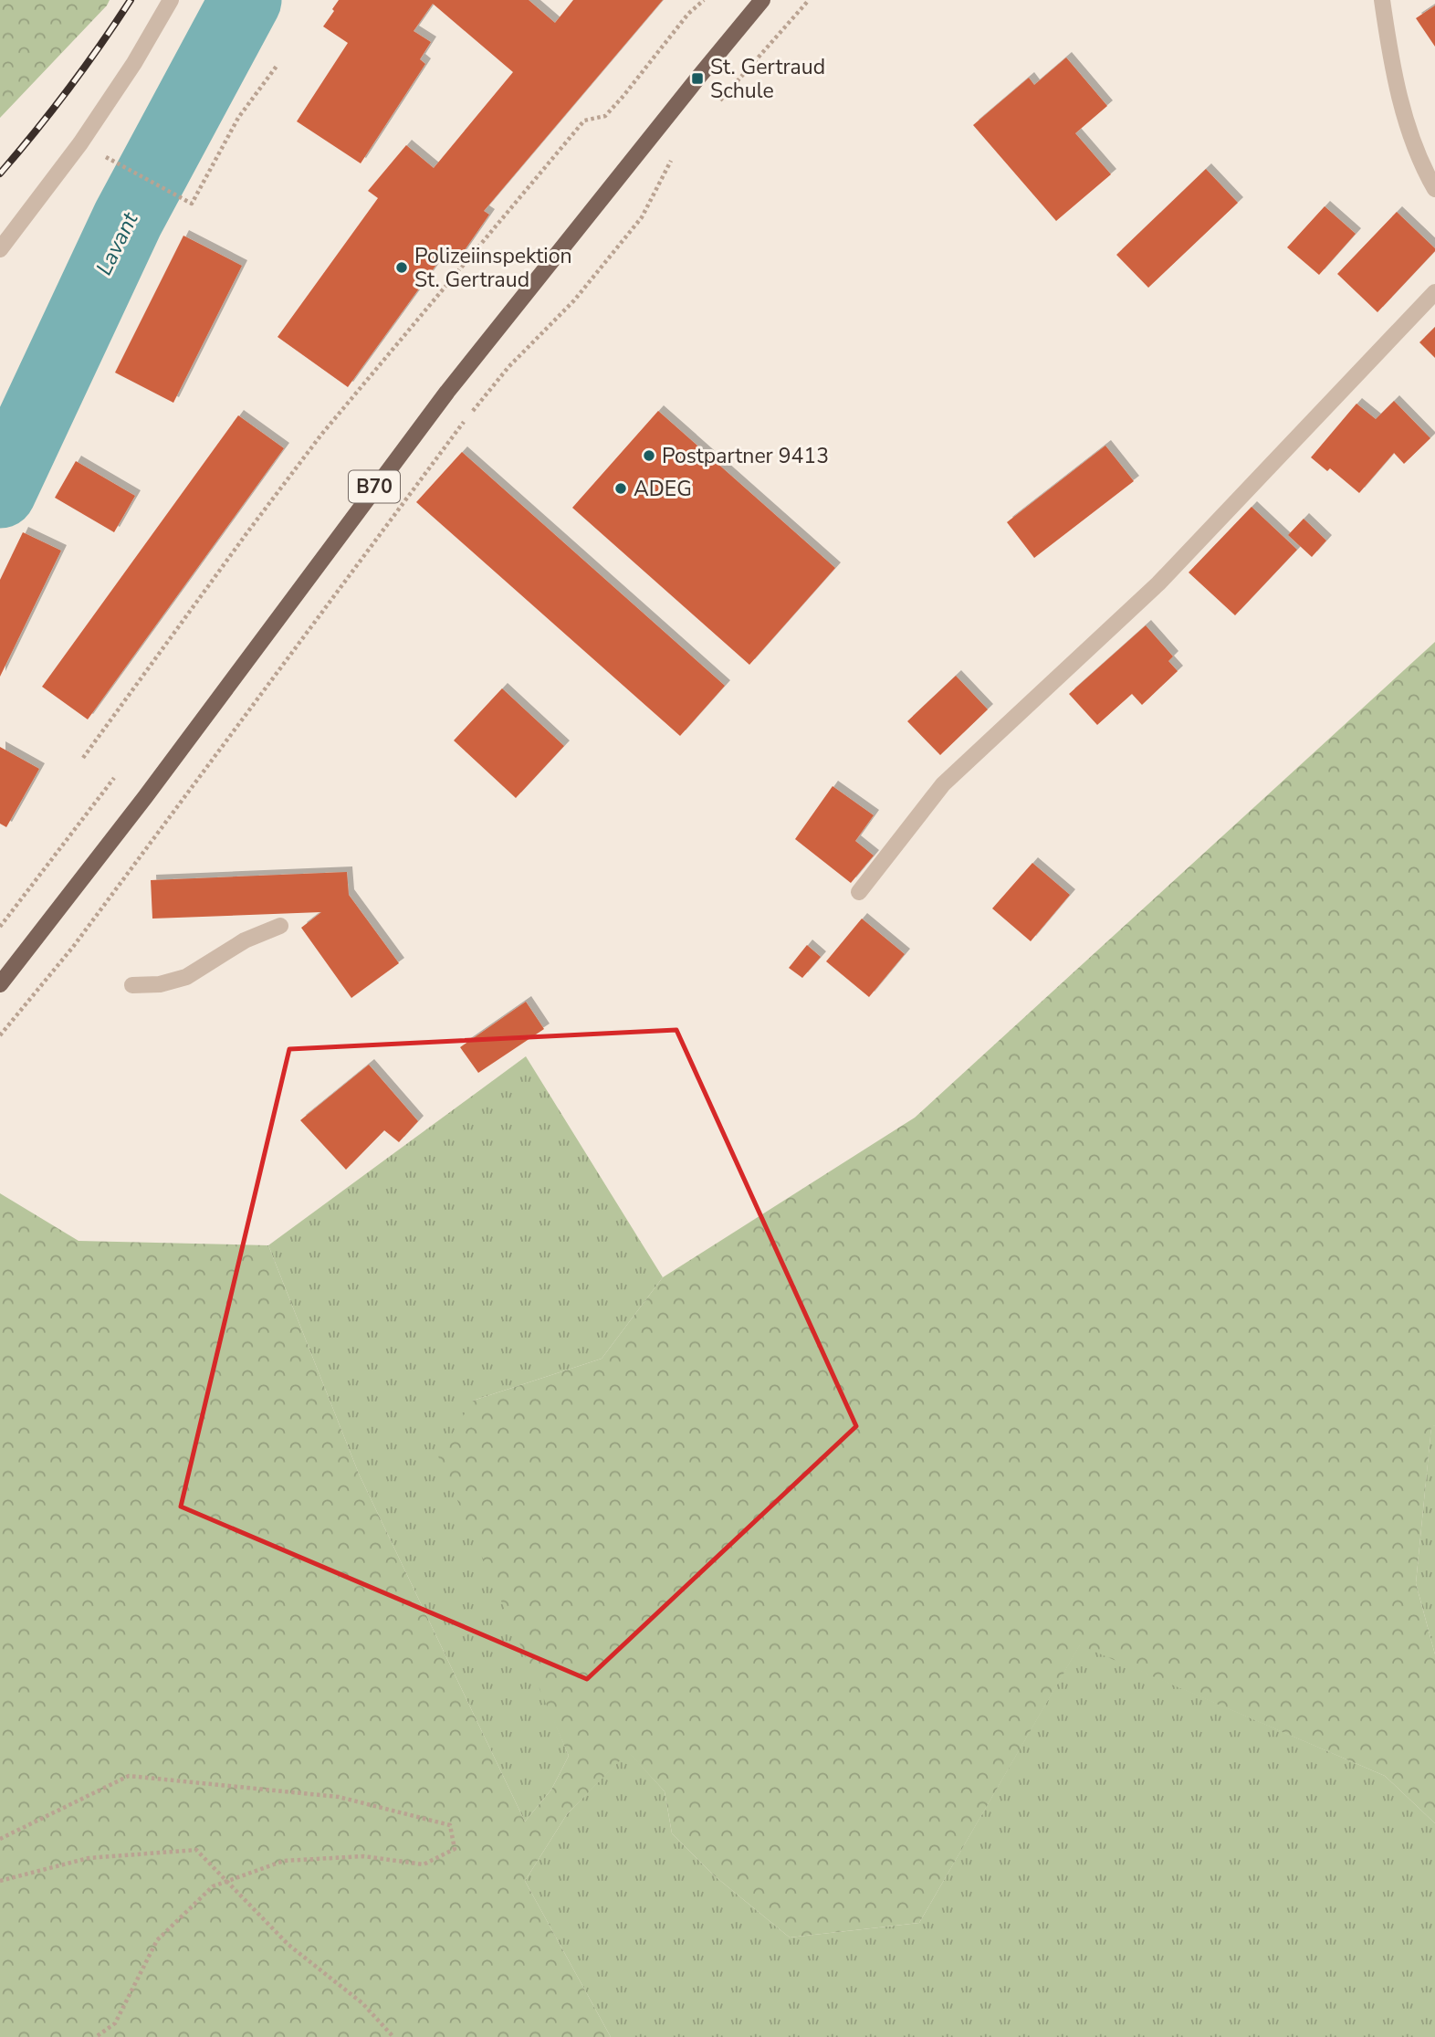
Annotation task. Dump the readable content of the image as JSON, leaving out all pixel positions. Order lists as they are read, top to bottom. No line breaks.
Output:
{"streets":{"main road":["B70"]},"water":["Lavant"],"places":{"transit":["St. Gertraud Schule"],"other":["Polizeiinspektion St. Gertraud","Postpartner 9413","ADEG"]}}
